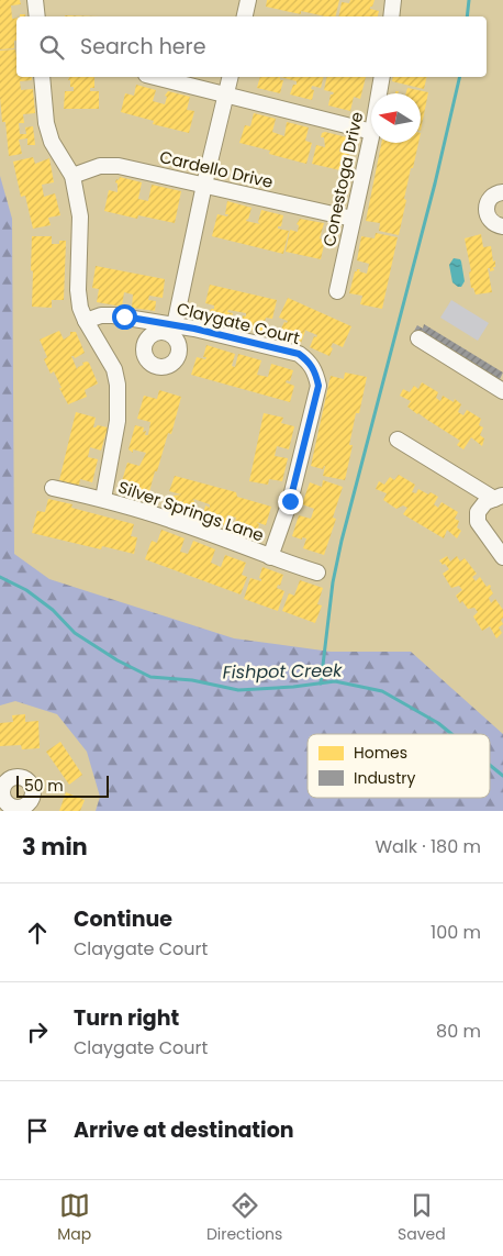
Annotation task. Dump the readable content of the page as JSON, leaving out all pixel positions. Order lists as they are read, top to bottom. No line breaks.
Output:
{"streets":{"street":["Cardello Drive","Conestoga Drive","Claygate Court","Silver Springs Lane"]},"crossings":[["Cardello Drive","Conestoga Drive"],["Claygate Court","Silver Springs Lane"]],"water":["Fishpot Creek"],"legend":["Homes","Industry"],"scale_bar":"50 m","north":"left","page":{"search":"Search here","scale":"50 m","heading":["3 min","Walk · 180 m"],"list":[["Continue","Claygate Court","100 m"],["Turn right","Claygate Court","80 m"],"Arrive at destination"],"nav":["Map","Directions","Saved"]}}
